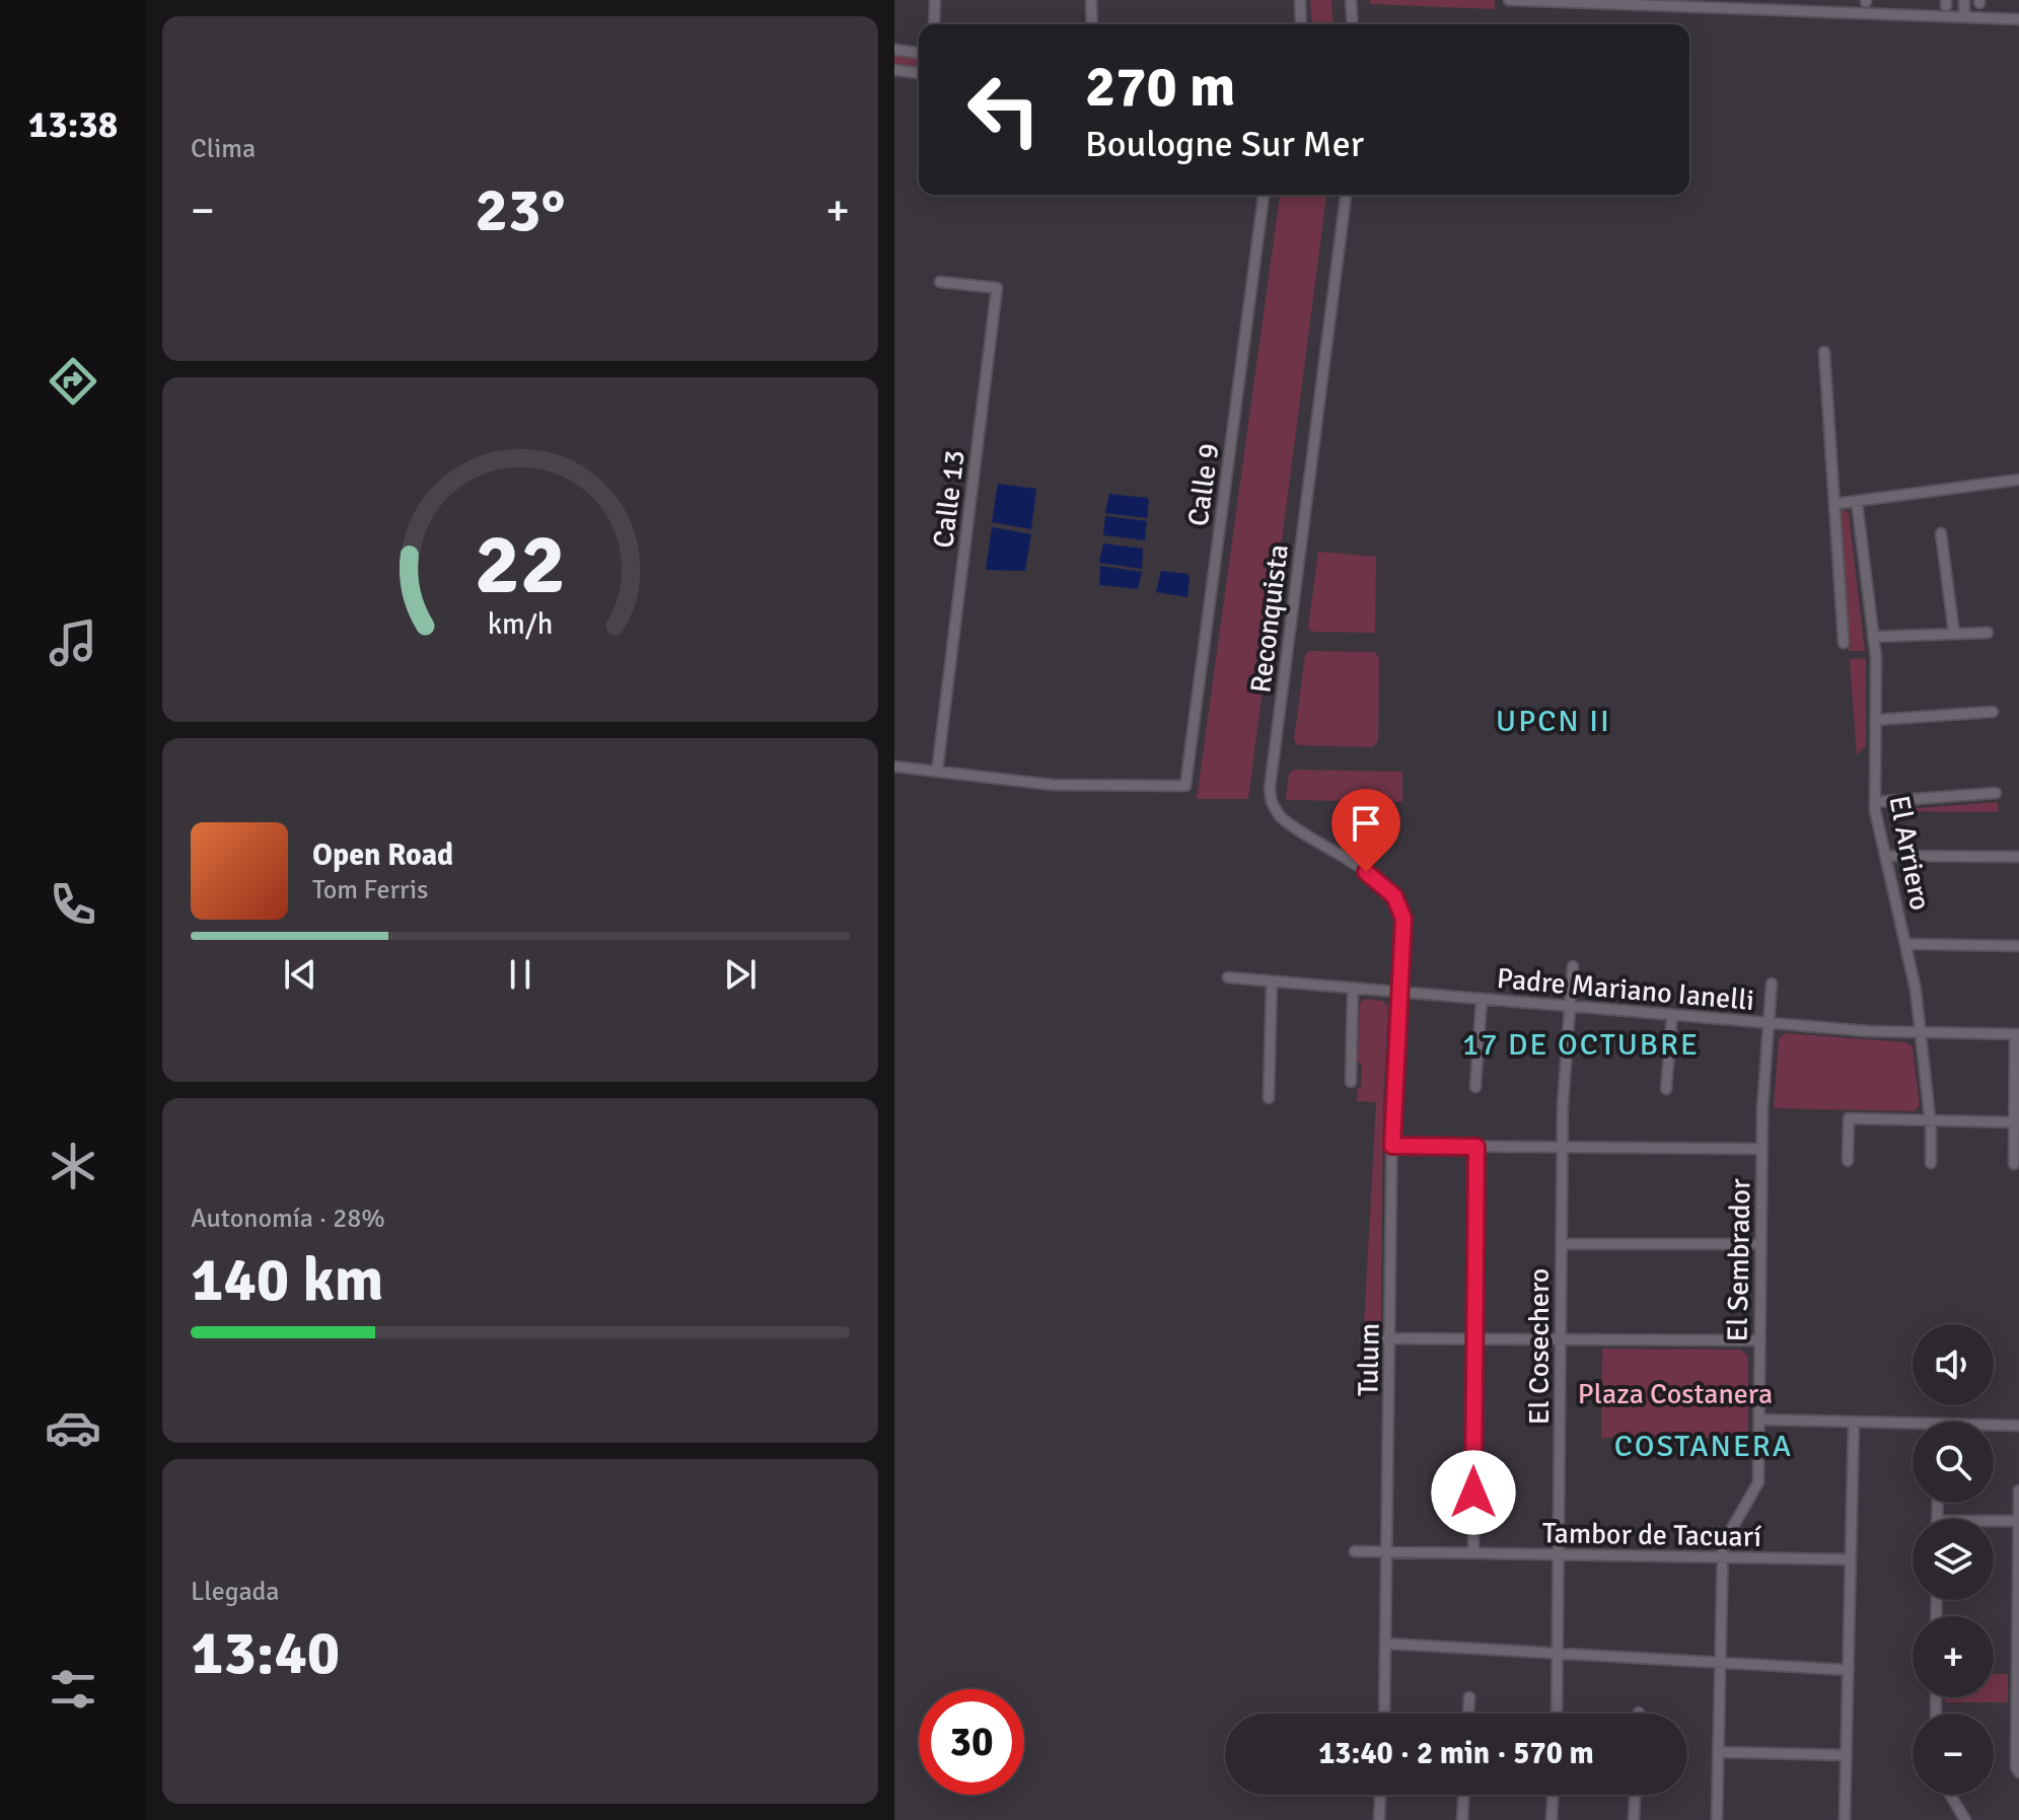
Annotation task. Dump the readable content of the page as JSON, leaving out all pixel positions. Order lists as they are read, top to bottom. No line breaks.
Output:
{"streets":{"street":["Calle 9","Calle 13","Reconquista","El Arriero","Padre Mariano Ianelli","El Sembrador","El Cosechero","Tulum","Tambor de Tacuarí"]},"crossings":[["Calle 9","Calle 13"],["Reconquista","Padre Mariano Ianelli"],["Reconquista","Tulum"],["El Arriero","Padre Mariano Ianelli"],["Padre Mariano Ianelli","El Sembrador"],["Padre Mariano Ianelli","El Cosechero"],["Padre Mariano Ianelli","Tulum"],["El Sembrador","Tambor de Tacuarí"],["El Cosechero","Tambor de Tacuarí"],["Tulum","Tambor de Tacuarí"]],"districts":["UPCN II","17 DE OCTUBRE","COSTANERA"],"parks":["Plaza Costanera"],"page":{"tabs":"13:38","tile":["Clima",["Autonomía · 28%","140 km"],["Llegada","13:40"]],"turn":["270 m","Boulogne Sur Mer"],"heat":["−","23°","+"],"song":["Open Road","Tom Ferris"],"map_buttons":["+","−"],"limit":"30","trip":"13:40 · 2 min · 570 m","gauge":["22","km/h"]}}
